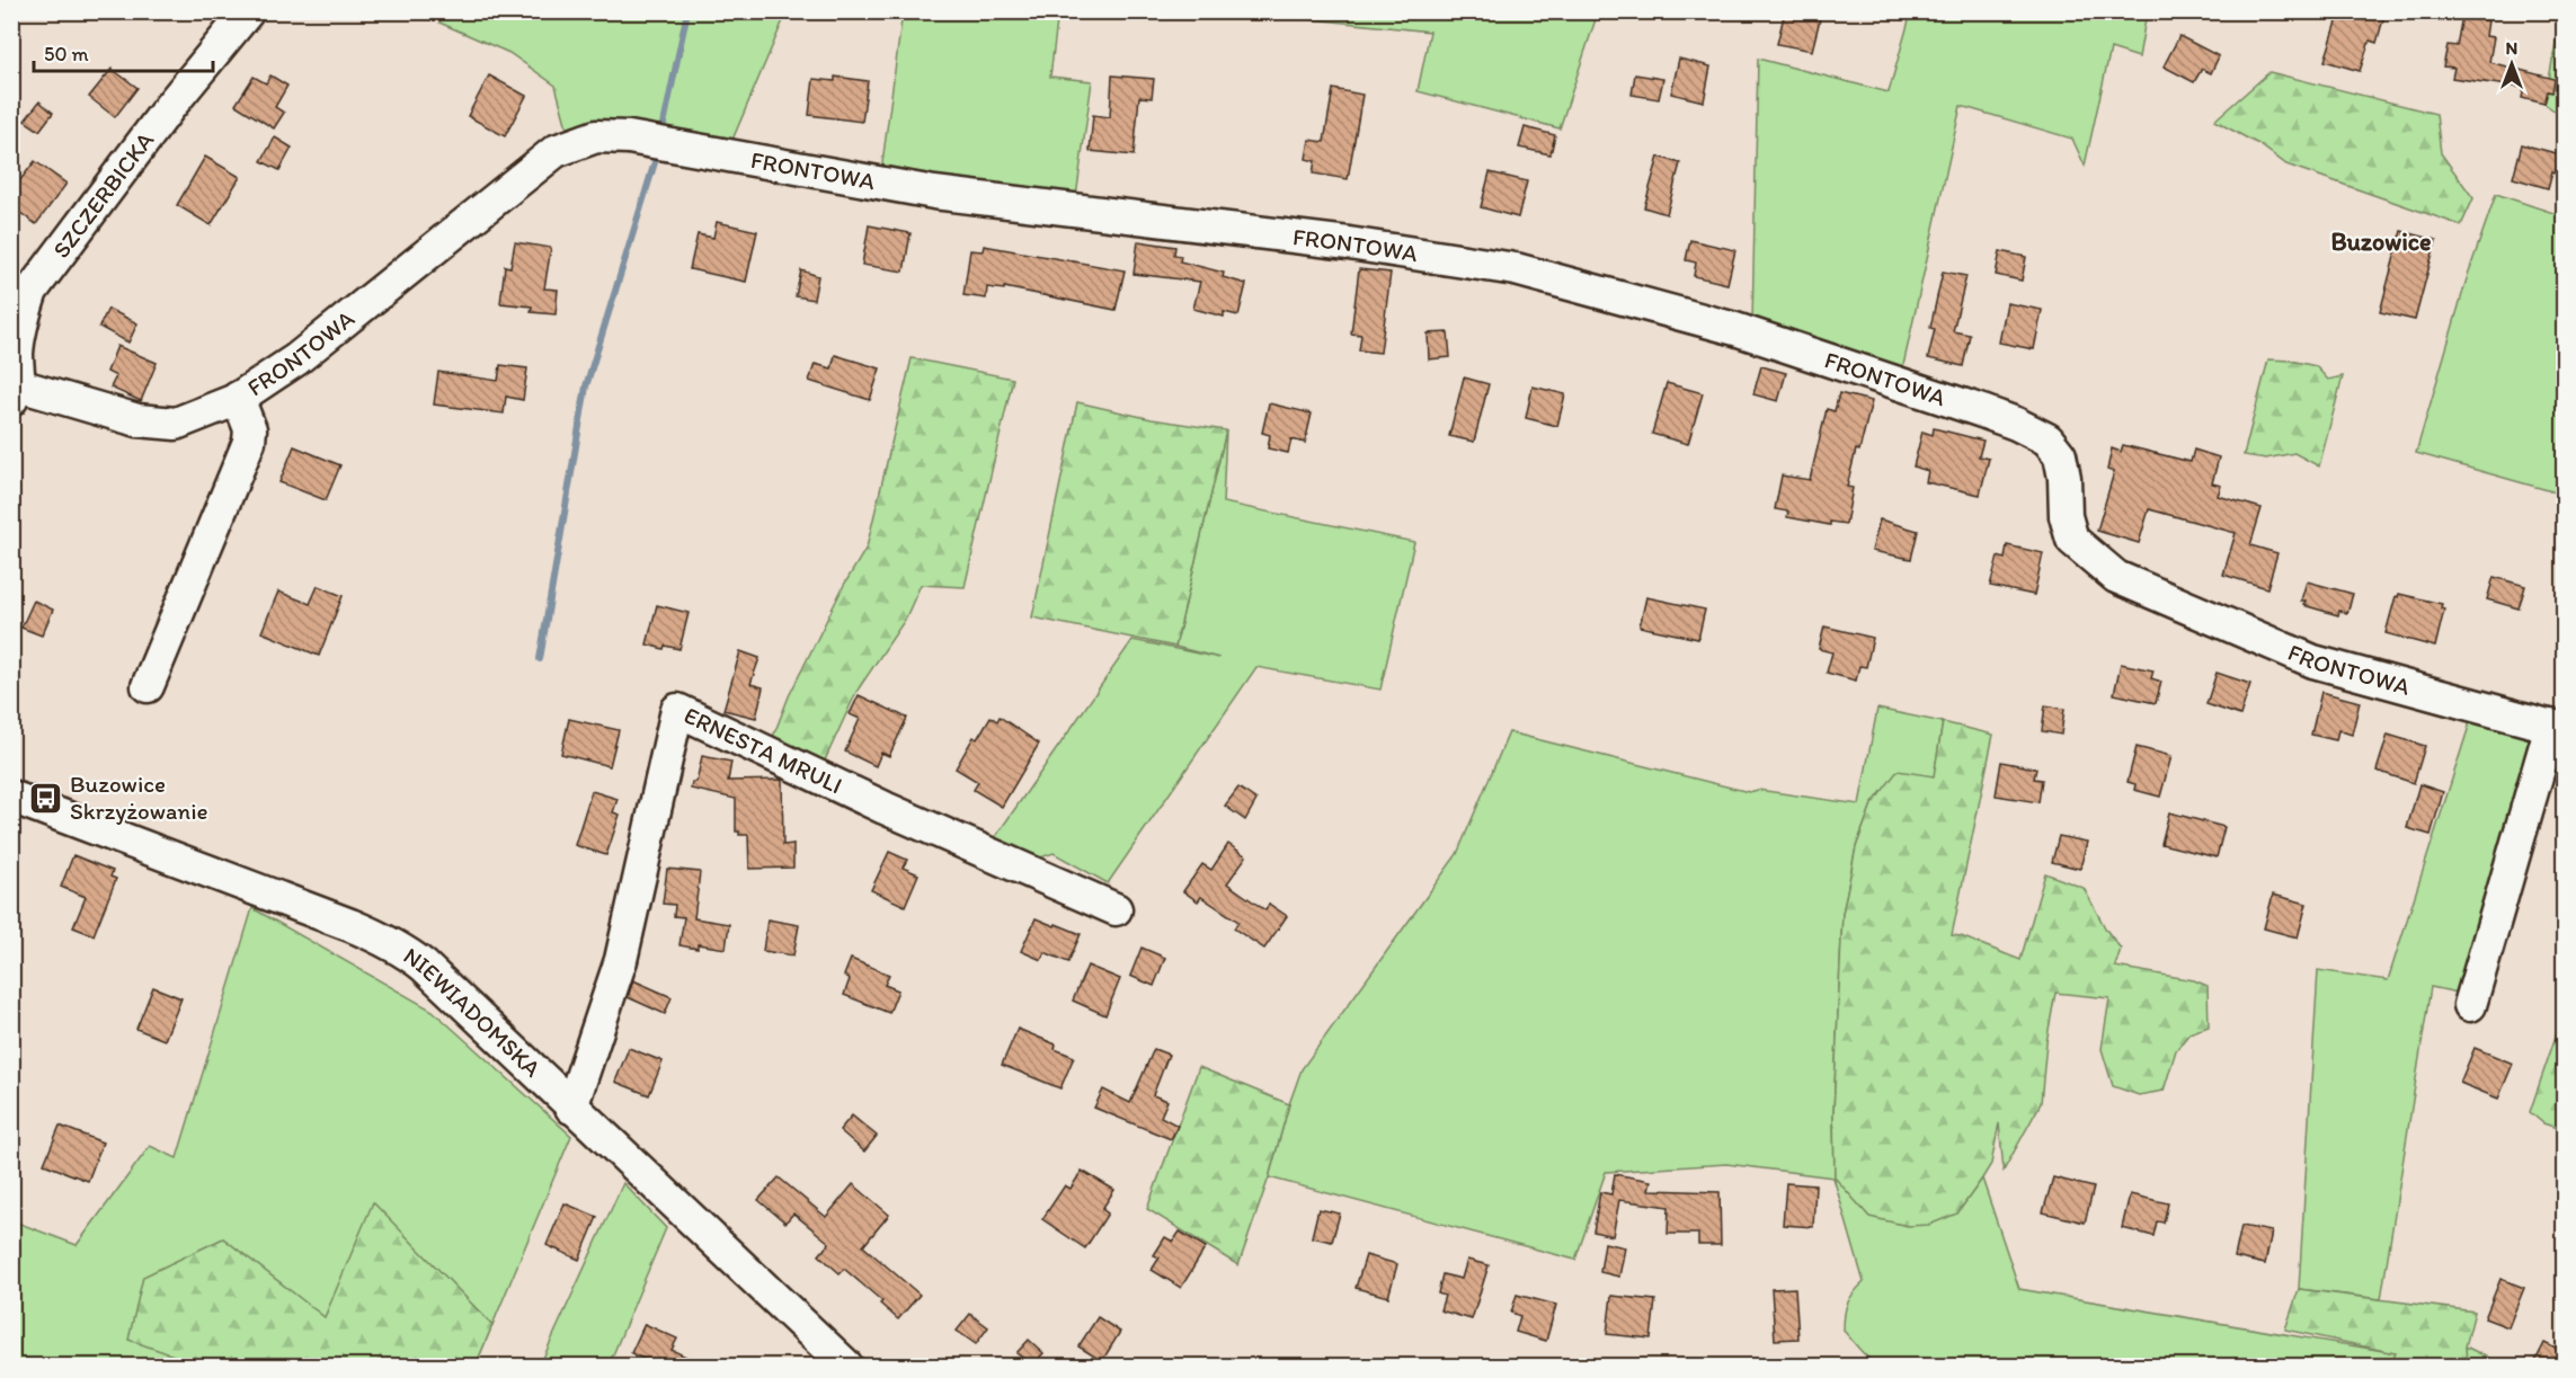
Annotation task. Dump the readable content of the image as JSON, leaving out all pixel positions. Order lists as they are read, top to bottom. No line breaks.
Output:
{"streets":{"street":["FRONTOWA","SZCZERBICKA","ERNESTA MRULI","NIEWIADOMSKA"]},"crossings":[["FRONTOWA","SZCZERBICKA"],["ERNESTA MRULI","NIEWIADOMSKA"]],"districts":["Buzowice"],"places":{"bus stop":["Buzowice Skrzyżowanie"]},"scale_bar":"50 m","north":"top"}
